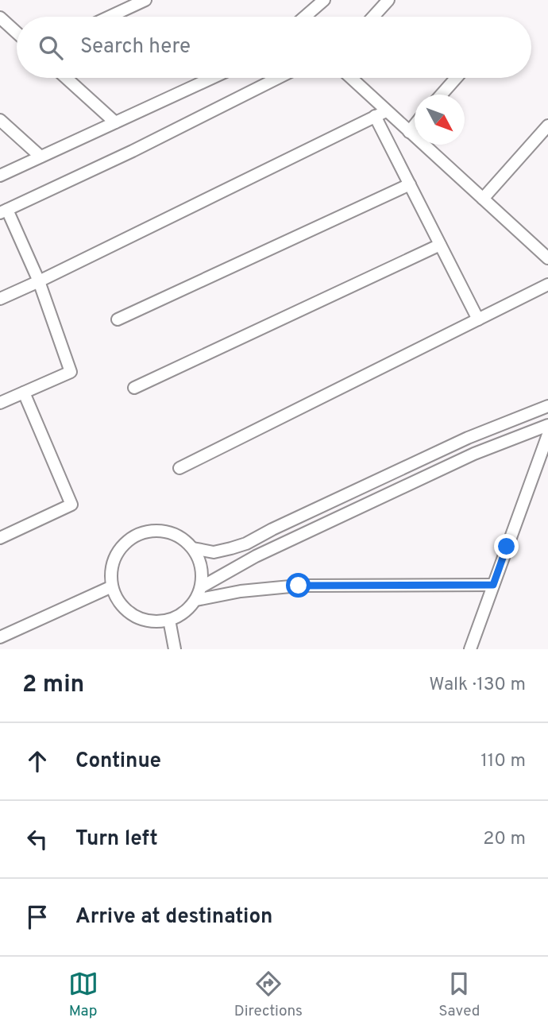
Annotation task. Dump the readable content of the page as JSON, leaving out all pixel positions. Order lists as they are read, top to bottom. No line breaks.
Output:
{"north":"bottom right","page":{"search":"Search here","heading":["2 min","Walk · 130 m"],"list":[["Continue","110 m"],["Turn left","20 m"],"Arrive at destination"],"nav":["Map","Directions","Saved"]}}
